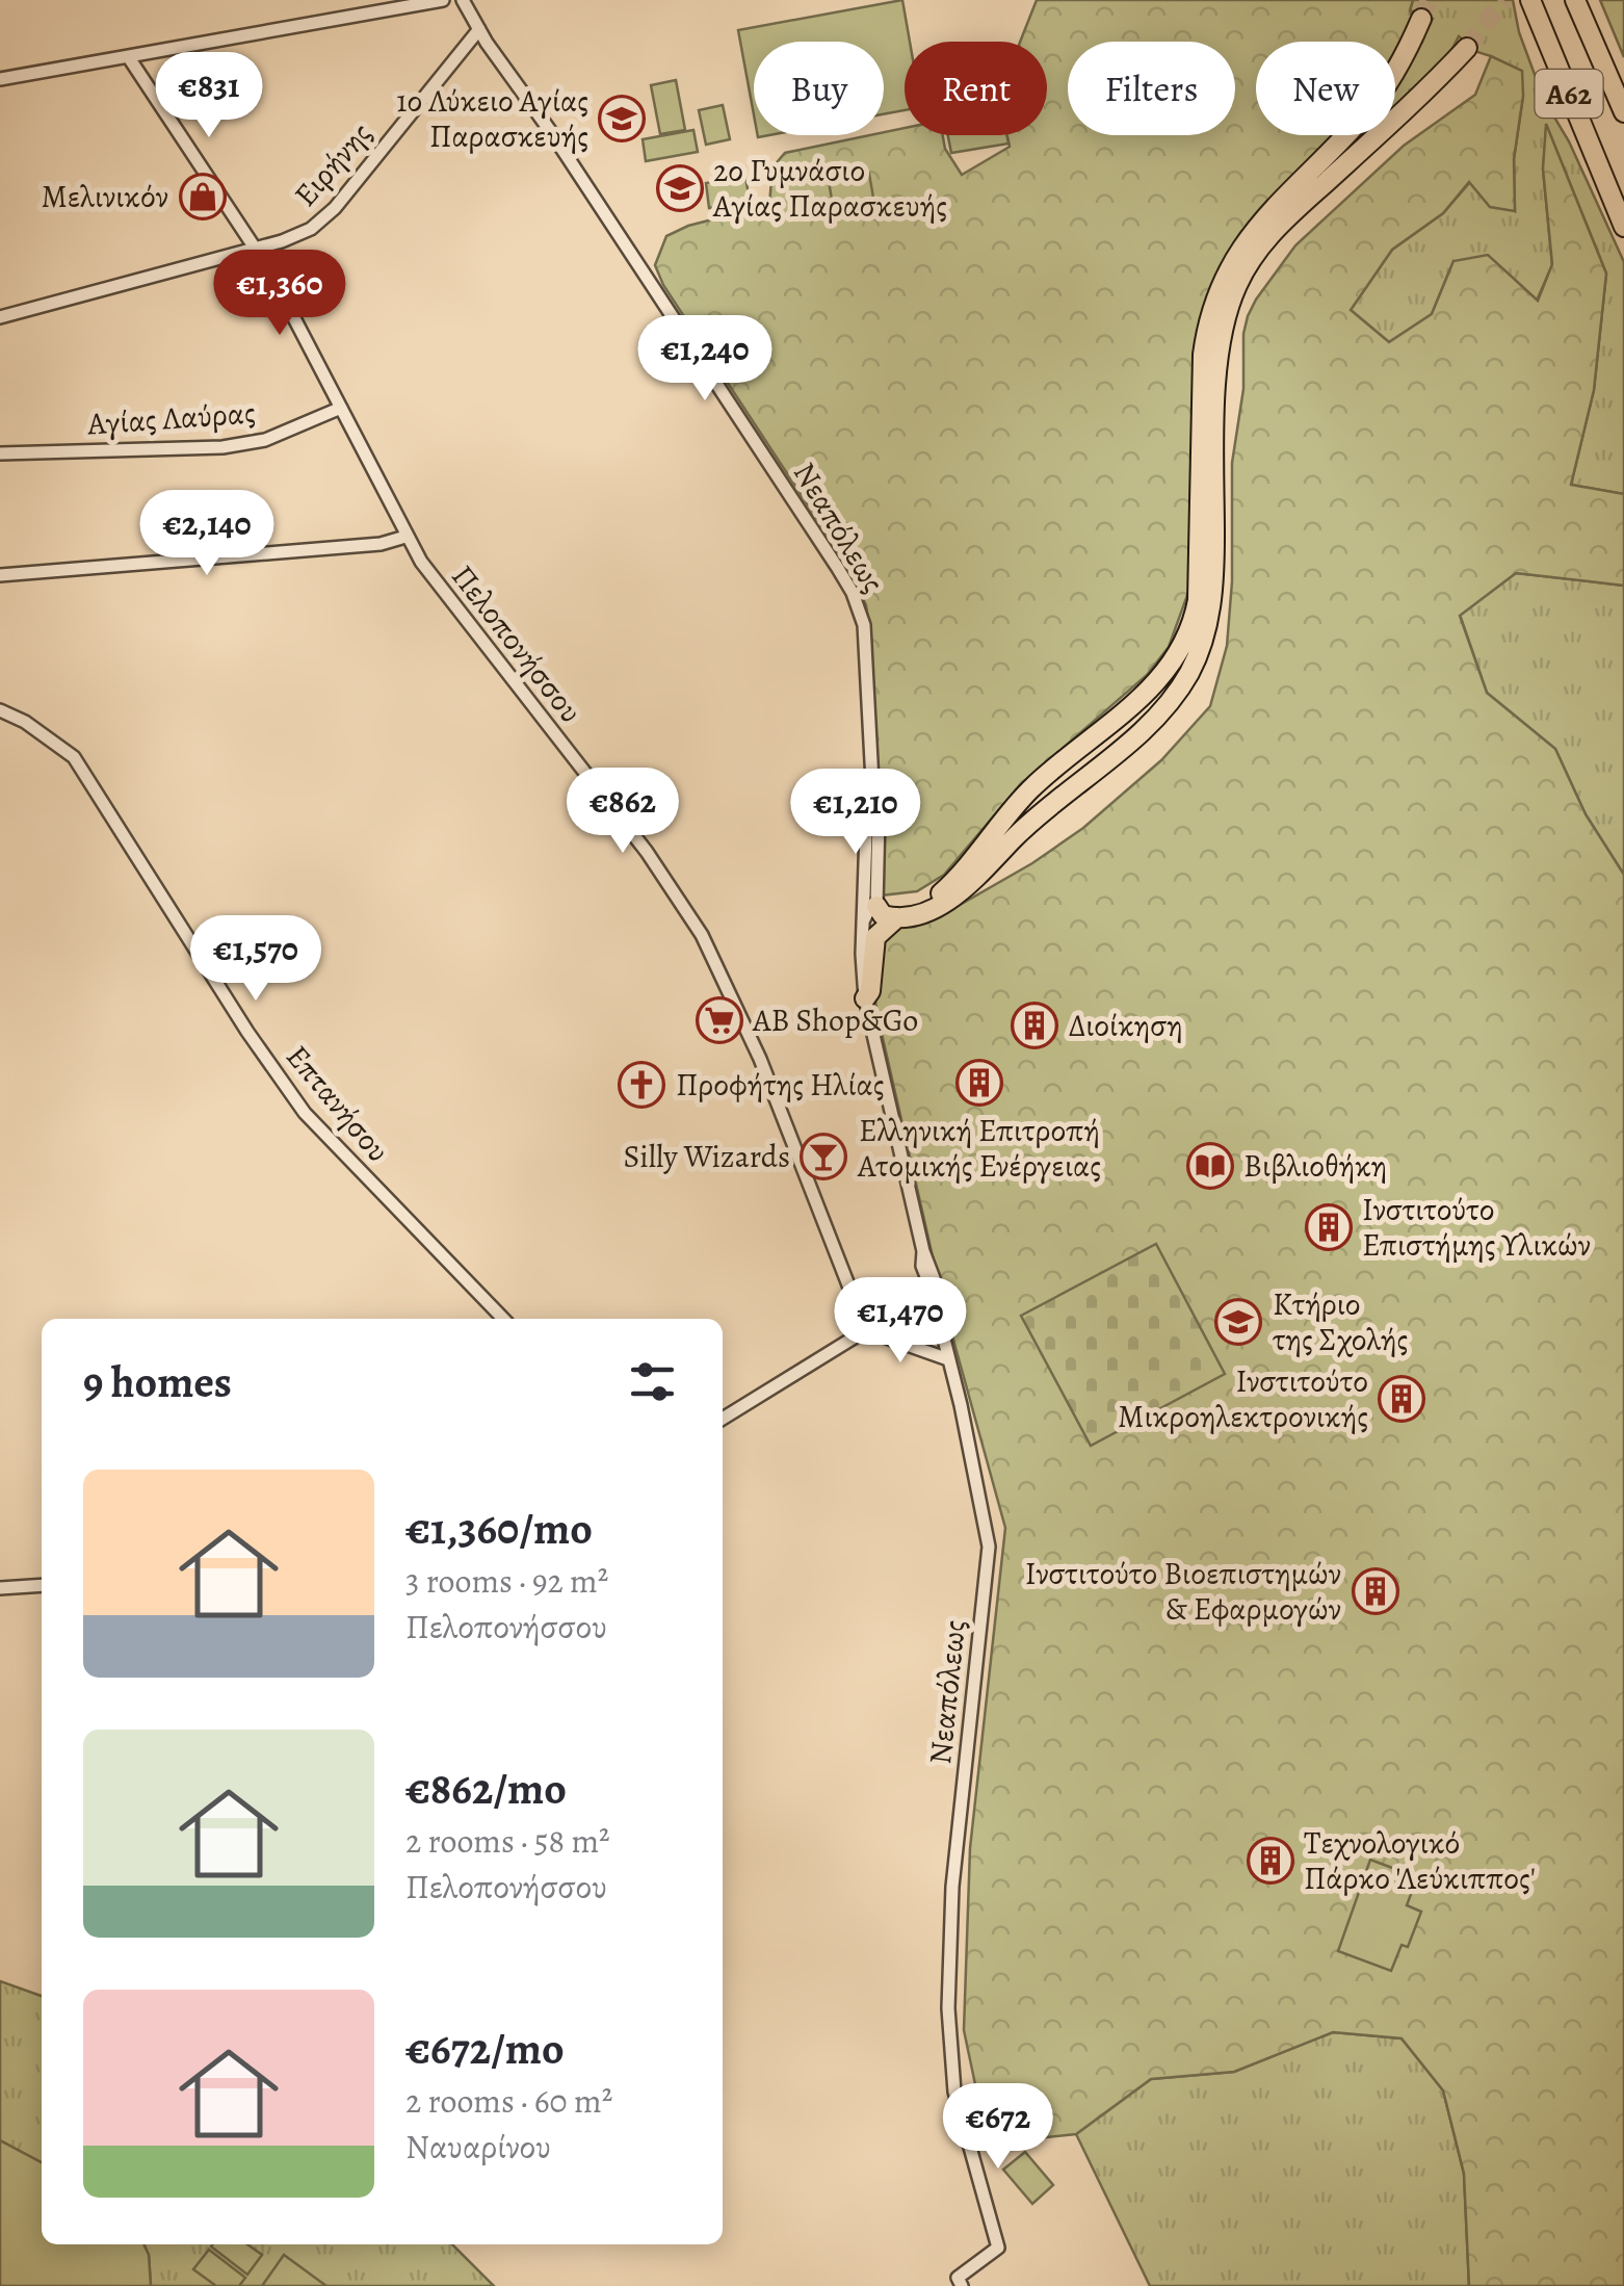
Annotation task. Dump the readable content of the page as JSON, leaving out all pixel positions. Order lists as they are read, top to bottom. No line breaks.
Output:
{"streets":{"highway":["Α62"],"street":["Ειρήνης","Αγίας Λαύρας","Νεαπόλεως","Πελοπονήσσου","Επτανήσου"]},"crossings":[["Ειρήνης","Νεαπόλεως"],["Ειρήνης","Πελοπονήσσου"],["Αγίας Λαύρας","Πελοπονήσσου"]],"places":{"school or university":["1ο Λύκειο Αγίας Παρασκευής","2ο Γυμνάσιο Αγίας Παρασκευής","Κτήριο της Σχολής"],"shop":["Μελινικόν"],"supermarket":["ΑΒ Shop&Go"],"building":["Διοίκηση","Ελληνική Επιτροπή Ατομικής Ενέργειας","Ινστιτούτο Επιστήμης Υλικών","Ινστιτούτο Μικροηλεκτρονικής","Ινστιτούτο Βιοεπιστημών & Εφαρμογών","Τεχνολογικό Πάρκο 'Λεύκιππος'"],"church":["Προφήτης Ηλίας"],"bar":["Silly Wizards"],"library":["Βιβλιοθήκη"]},"page":{"chip":["Buy","Rent","Filters","New"],"price":["€831","€1,360","€1,240","€2,140","€862","€1,210","€1,570","€1,470","€672"],"heading":"9 homes","list":[{"name":"€1,360/mo","note":"3 rooms · 92 m² · Πελοπονήσσου"},{"name":"€862/mo","note":"2 rooms · 58 m² · Πελοπονήσσου"},{"name":"€672/mo","note":"2 rooms · 60 m² · Ναυαρίνου"}]}}
